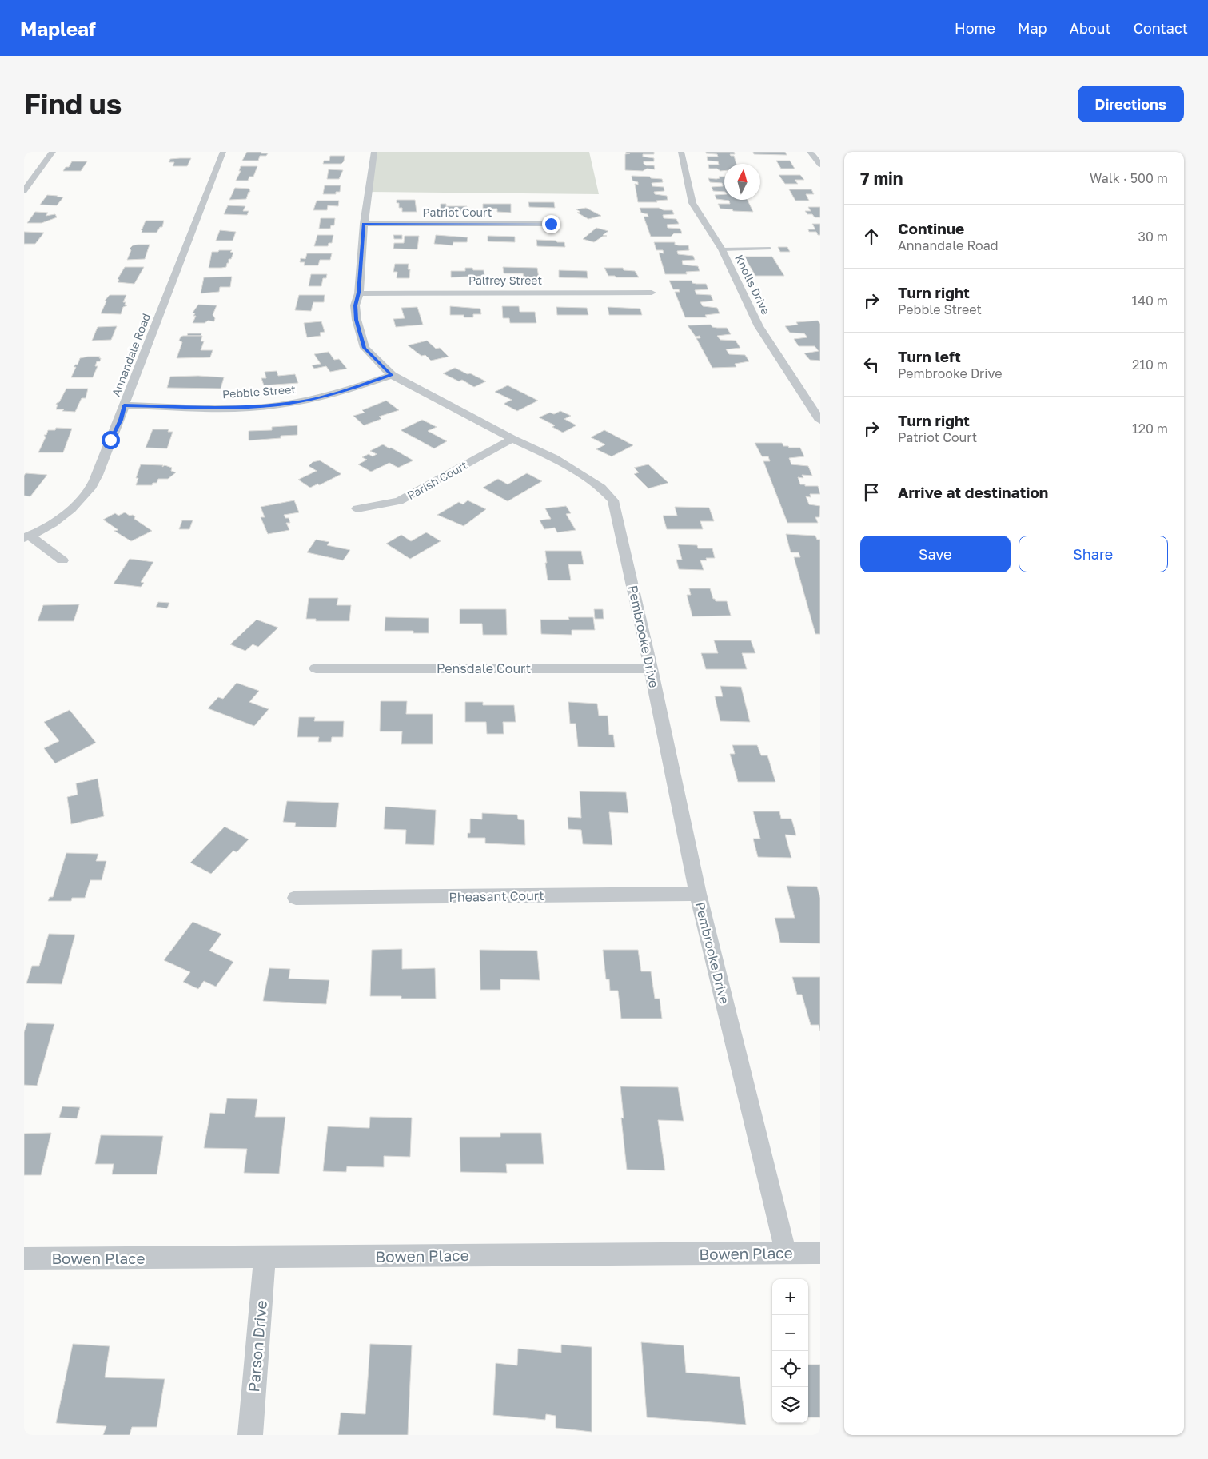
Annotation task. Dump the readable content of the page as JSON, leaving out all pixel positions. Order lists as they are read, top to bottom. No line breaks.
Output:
{"streets":{"street":["Patriot Court","Palfrey Street","Knolls Drive","Annandale Road","Pebble Street","Parish Court","Pembrooke Drive","Pensdale Court","Pheasant Court","Bowen Place","Parson Drive"]},"crossings":[["Patriot Court","Pembrooke Drive"],["Palfrey Street","Pembrooke Drive"],["Annandale Road","Pebble Street"],["Pebble Street","Pembrooke Drive"],["Parish Court","Pembrooke Drive"],["Pembrooke Drive","Pensdale Court"],["Pembrooke Drive","Pheasant Court"],["Pembrooke Drive","Bowen Place"],["Bowen Place","Parson Drive"]],"north":"top","page":{"header":"Mapleaf","nav":["Home","Map","About","Contact"],"buttons":["Directions",["Save","Share"]],"title":"Find us","heading":["7 min","Walk · 500 m"],"list":[["Continue","Annandale Road","30 m"],["Turn right","Pebble Street","140 m"],["Turn left","Pembrooke Drive","210 m"],["Turn right","Patriot Court","120 m"],"Arrive at destination"],"map_buttons":["+","−"]}}
